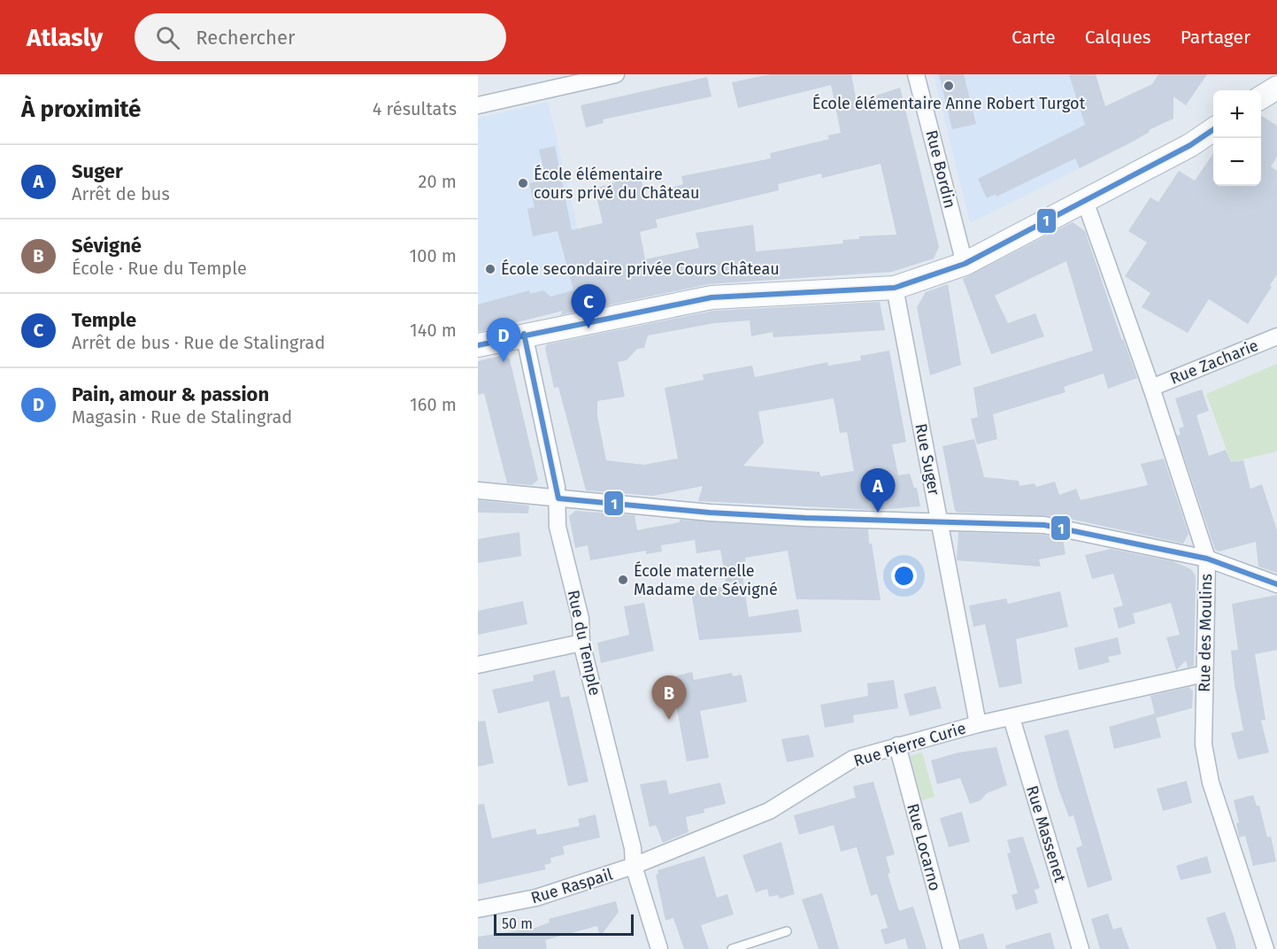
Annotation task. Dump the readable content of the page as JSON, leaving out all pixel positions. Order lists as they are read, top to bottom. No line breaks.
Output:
{"streets":{"street":["Rue Bordin","Rue Zacharie","Rue Suger","Rue des Moulins","Rue du Temple","Rue Pierre Curie","Rue Massenet","Rue Locarno","Rue Raspail"]},"crossings":[["Rue Zacharie","Rue des Moulins"],["Rue Suger","Rue Pierre Curie"],["Rue des Moulins","Rue Pierre Curie"],["Rue du Temple","Rue Pierre Curie"],["Rue du Temple","Rue Raspail"],["Rue Pierre Curie","Rue Massenet"],["Rue Pierre Curie","Rue Locarno"],["Rue Pierre Curie","Rue Raspail"]],"places":["École élémentaire Anne Robert Turgot","École élémentaire cours privé du Château","École secondaire privée Cours Château","École maternelle Madame de Sévigné"],"lines":["transit line 1"],"scale_bar":"50 m","page":{"header":"Atlasly","search":"Rechercher","nav":["Carte","Calques","Partager"],"heading":["À proximité","4 résultats"],"map_buttons":["+","−"],"list":[{"mark":"A","name":"Suger","note":"Arrêt de bus","value":"20 m"},{"mark":"B","name":"Sévigné","note":"École · Rue du Temple","value":"100 m"},{"mark":"C","name":"Temple","note":"Arrêt de bus · Rue de Stalingrad","value":"140 m"},{"mark":"D","name":"Pain, amour & passion","note":"Magasin · Rue de Stalingrad","value":"160 m"}],"pins":["C","D","A","B"],"scale":"50 m"}}
